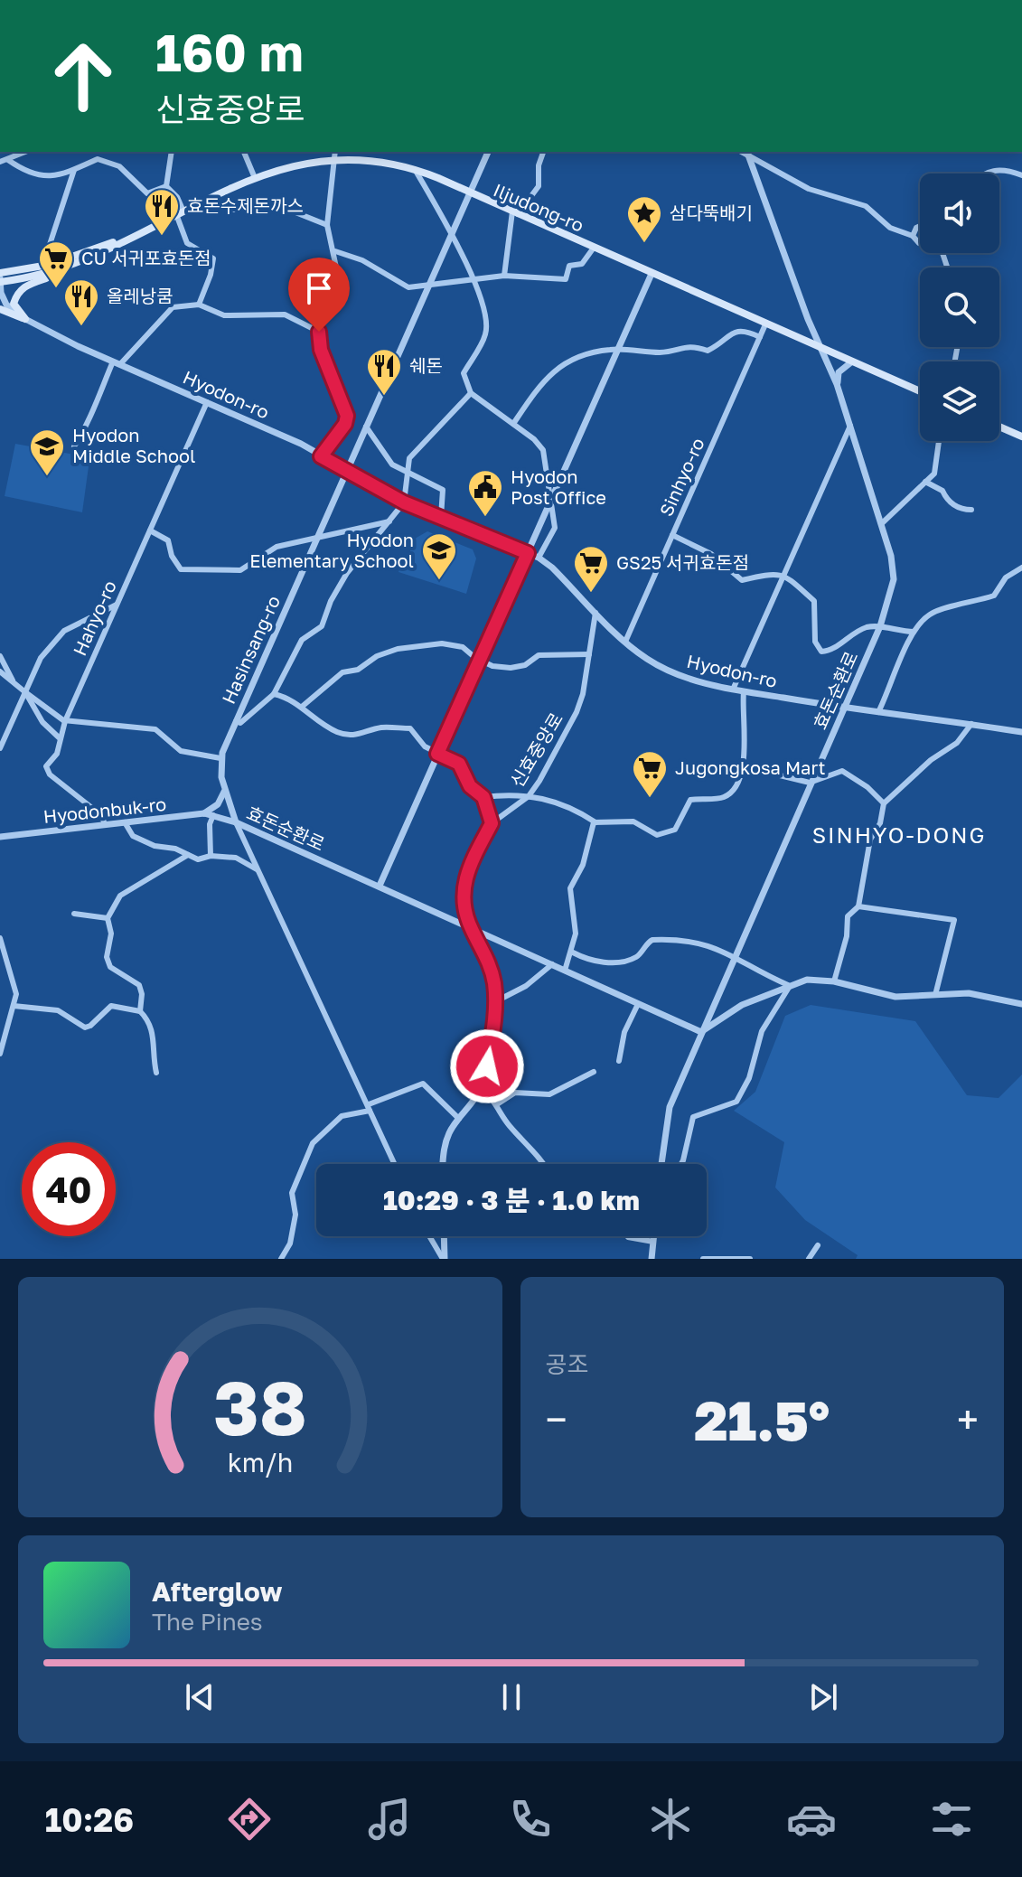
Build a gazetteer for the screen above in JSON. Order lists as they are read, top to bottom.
{
  "streets": {
    "main road": ["Iljudong-ro"],
    "street": [
      "Hyodon-ro",
      "Sinhyo-ro",
      "Hahyo-ro",
      "Hasinsang-ro",
      "효돈순환로",
      "신효중앙로",
      "Hyodonbuk-ro"
    ]
  },
  "crossings": [
    ["Iljudong-ro", "Hyodon-ro"],
    ["Iljudong-ro", "Sinhyo-ro"],
    ["Iljudong-ro", "Hasinsang-ro"],
    ["Iljudong-ro", "효돈순환로"],
    ["Hyodon-ro", "Sinhyo-ro"],
    ["Hyodon-ro", "Hahyo-ro"],
    ["Hyodon-ro", "Hasinsang-ro"],
    ["Hyodon-ro", "효돈순환로"],
    ["Hyodon-ro", "신효중앙로"],
    ["Hahyo-ro", "Hyodonbuk-ro"],
    ["Hasinsang-ro", "효돈순환로"],
    ["효돈순환로", "신효중앙로"],
    ["효돈순환로", "Hyodonbuk-ro"]
  ],
  "districts": ["SINHYO-DONG"],
  "places": {
    "restaurant": ["효돈수제돈까스", "올레낭쿰", "쉐돈"],
    "place": ["삼다뚝배기"],
    "supermarket": ["CU 서귀포효돈점", "GS25 서귀효돈점", "Jugongkosa Mart"],
    "school or university": ["Hyodon Middle School", "Hyodon Elementary School"],
    "public building": ["Hyodon Post Office"]
  },
  "page": {
    "turn": ["160 m", "신효중앙로"],
    "limit": "40",
    "trip": "10:29 · 3 분 · 1.0 km",
    "tile": "공조",
    "heat": ["−", "21.5°", "+"],
    "song": ["Afterglow", "The Pines"],
    "tabs": "10:26",
    "gauge": ["38", "km/h"]
  }
}
